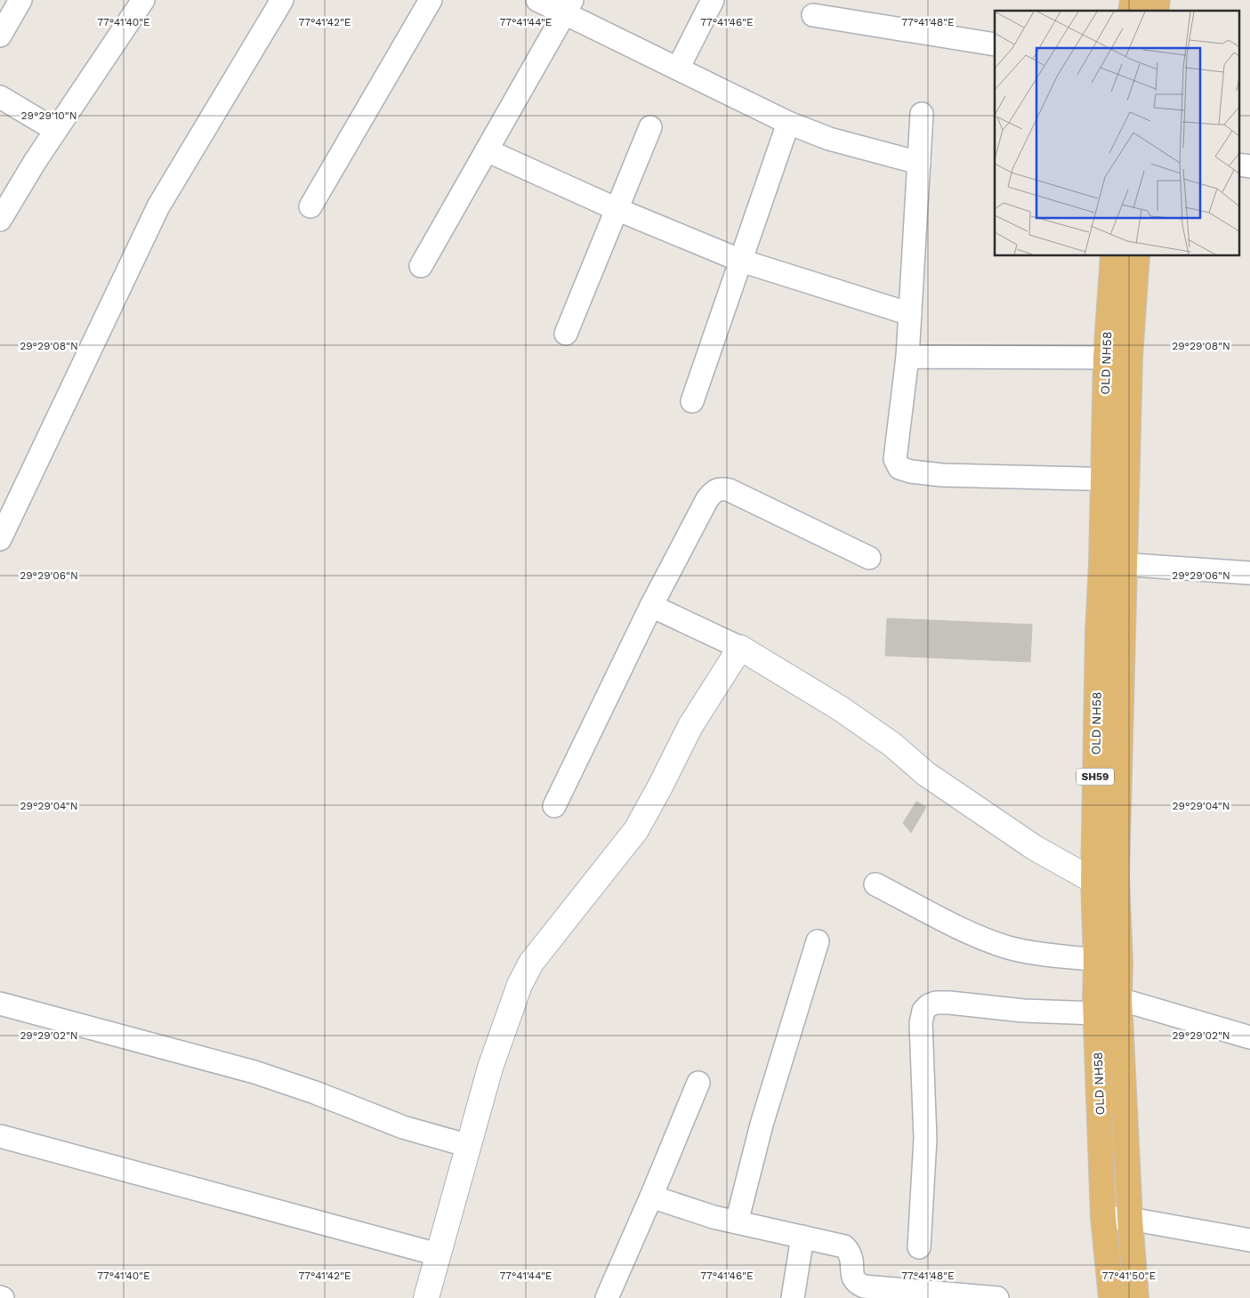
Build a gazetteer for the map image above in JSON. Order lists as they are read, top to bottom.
{
  "streets": {
    "main road": ["OLD NH58", "SH59"]
  },
  "coordinates": [
    "77°41'40\"E",
    "77°41'42\"E",
    "77°41'44\"E",
    "77°41'46\"E",
    "77°41'48\"E",
    "29°29'10\"N",
    "29°29'08\"N",
    "29°29'06\"N",
    "29°29'04\"N",
    "29°29'02\"N",
    "77°41'50\"E"
  ]
}
